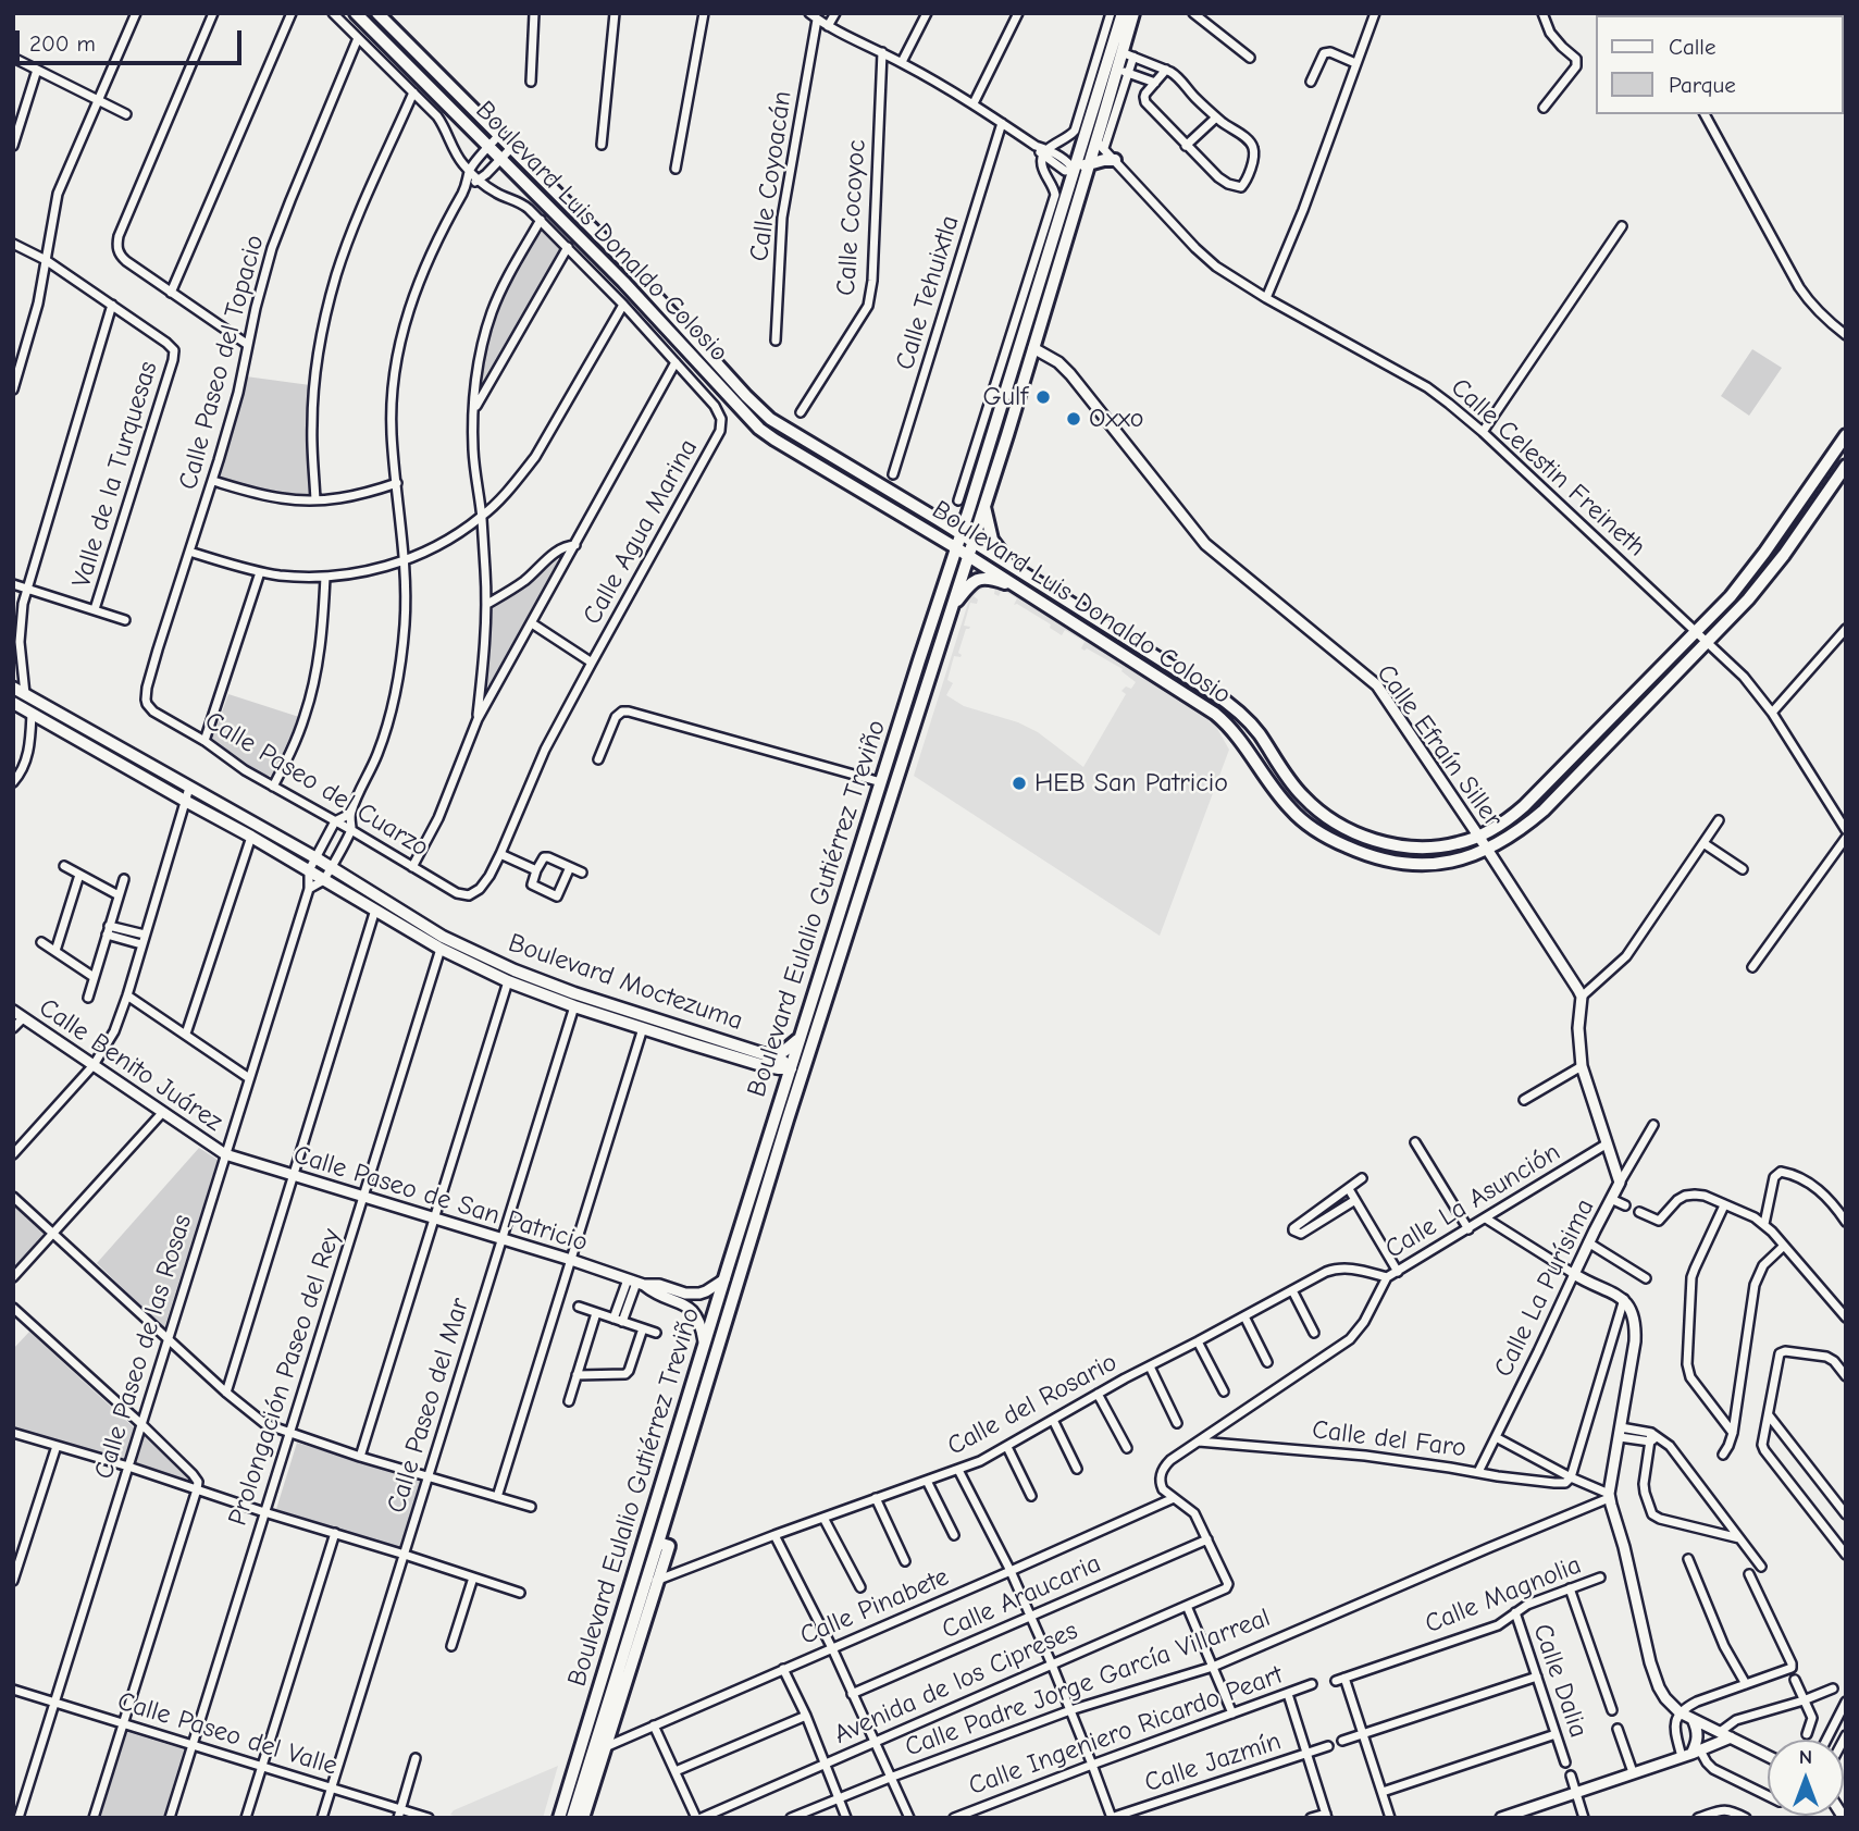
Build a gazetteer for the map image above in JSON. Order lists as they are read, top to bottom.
{
  "streets": {
    "main road": ["Boulevard Luis Donaldo Colosio", "Boulevard Eulalio Gutiérrez Treviño", "Boulevard Moctezuma"],
    "street": [
      "Calle Coyoacán",
      "Calle Cocoyoc",
      "Calle Tehuixtla",
      "Calle Paseo del Topacio",
      "Calle Celestin Freineth",
      "Valle de la Turquesas",
      "Calle Agua Marina",
      "Calle Efraín Siller",
      "Calle Paseo del Cuarzo",
      "Calle Benito Juárez",
      "Calle Paseo de San Patricio",
      "Calle La Asunción",
      "Calle La Purísima",
      "Calle Paseo de las Rosas",
      "Prolongación Paseo del Rey",
      "Calle del Rosario",
      "Calle Paseo del Mar",
      "Calle del Faro",
      "Calle Magnolia",
      "Calle Araucaria",
      "Calle Pinabete",
      "Calle Dalia",
      "Avenida de los Cipreses",
      "Calle Padre Jorge García Villarreal",
      "Calle Ingeniero Ricardo Peart",
      "Calle Paseo del Valle",
      "Calle Jazmín"
    ]
  },
  "crossings": [
    ["Boulevard Luis Donaldo Colosio", "Calle Celestin Freineth"],
    ["Boulevard Luis Donaldo Colosio", "Calle Efraín Siller"],
    ["Boulevard Luis Donaldo Colosio", "Boulevard Eulalio Gutiérrez Treviño"],
    ["Calle Paseo del Topacio", "Calle Paseo del Cuarzo"],
    ["Calle Celestin Freineth", "Boulevard Eulalio Gutiérrez Treviño"],
    ["Calle Agua Marina", "Calle Paseo del Cuarzo"],
    ["Calle Efraín Siller", "Boulevard Eulalio Gutiérrez Treviño"],
    ["Calle Paseo del Cuarzo", "Calle Paseo de las Rosas"],
    ["Boulevard Eulalio Gutiérrez Treviño", "Boulevard Moctezuma"],
    ["Boulevard Eulalio Gutiérrez Treviño", "Calle Paseo de San Patricio"],
    ["Boulevard Eulalio Gutiérrez Treviño", "Calle del Rosario"],
    ["Boulevard Eulalio Gutiérrez Treviño", "Calle Pinabete"],
    ["Boulevard Moctezuma", "Calle Paseo de las Rosas"],
    ["Boulevard Moctezuma", "Prolongación Paseo del Rey"],
    ["Boulevard Moctezuma", "Calle Paseo del Mar"],
    ["Calle Benito Juárez", "Calle Paseo de San Patricio"],
    ["Calle Benito Juárez", "Calle Paseo de las Rosas"],
    ["Calle Paseo de San Patricio", "Calle Paseo de las Rosas"],
    ["Calle Paseo de San Patricio", "Prolongación Paseo del Rey"],
    ["Calle Paseo de San Patricio", "Calle Paseo del Mar"],
    ["Calle La Asunción", "Calle del Rosario"],
    ["Calle La Asunción", "Calle del Faro"],
    ["Calle La Asunción", "Calle Pinabete"],
    ["Calle La Purísima", "Calle del Faro"],
    ["Calle Paseo de las Rosas", "Calle Paseo del Valle"],
    ["Prolongación Paseo del Rey", "Calle Paseo del Valle"],
    ["Calle Paseo del Mar", "Calle Paseo del Valle"],
    ["Calle Magnolia", "Calle Dalia"],
    ["Calle Araucaria", "Avenida de los Cipreses"]
  ],
  "places": ["Gulf", "Oxxo", "HEB San Patricio"],
  "legend": ["Calle", "Parque"],
  "scale_bar": "200 m",
  "north": "top"
}
